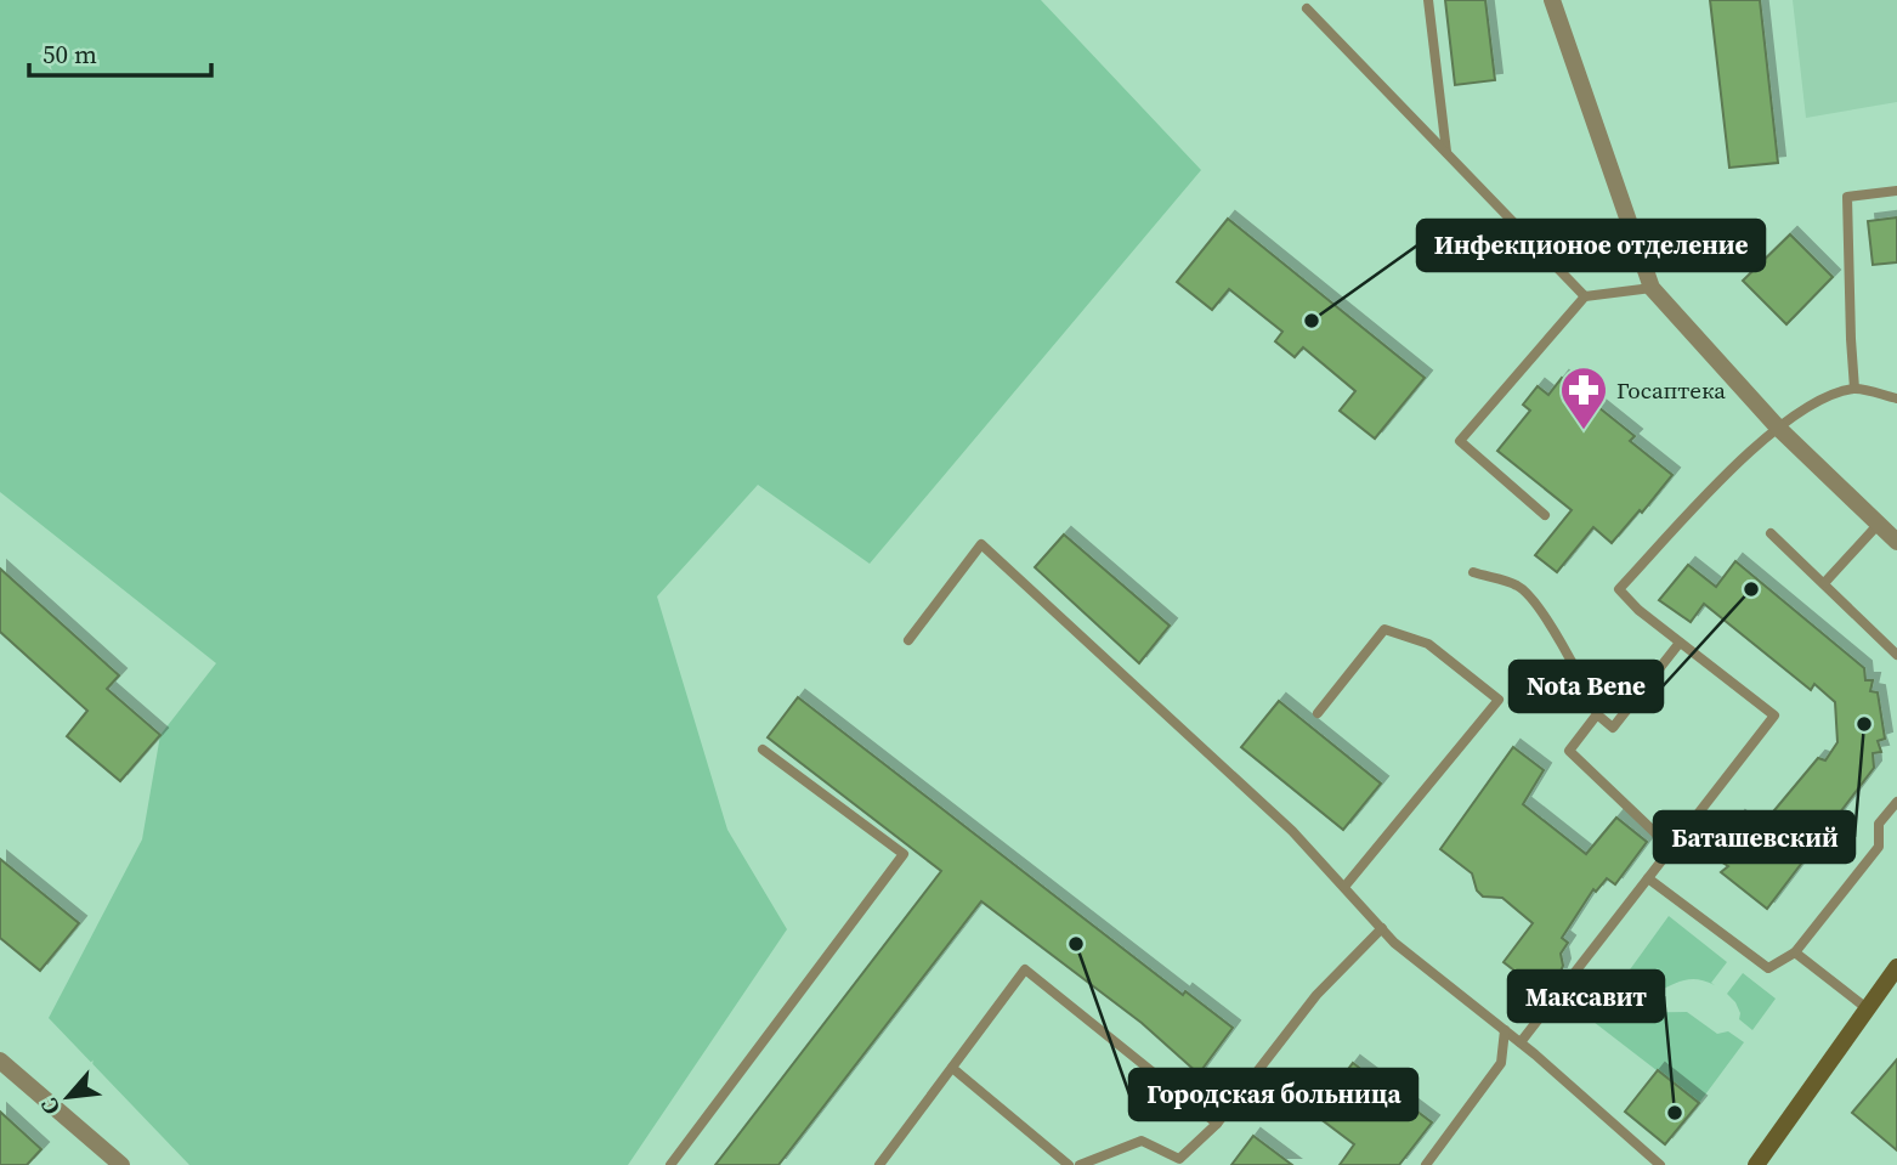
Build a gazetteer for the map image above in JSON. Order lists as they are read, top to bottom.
{
  "places": {
    "other": [
      "Инфекционое отделение",
      "Nota Bene",
      "Баташевский",
      "Городская больница",
      "Максавит"
    ],
    "pharmacy": ["Госаптека"]
  },
  "scale_bar": "50 m",
  "north": "bottom left"
}
